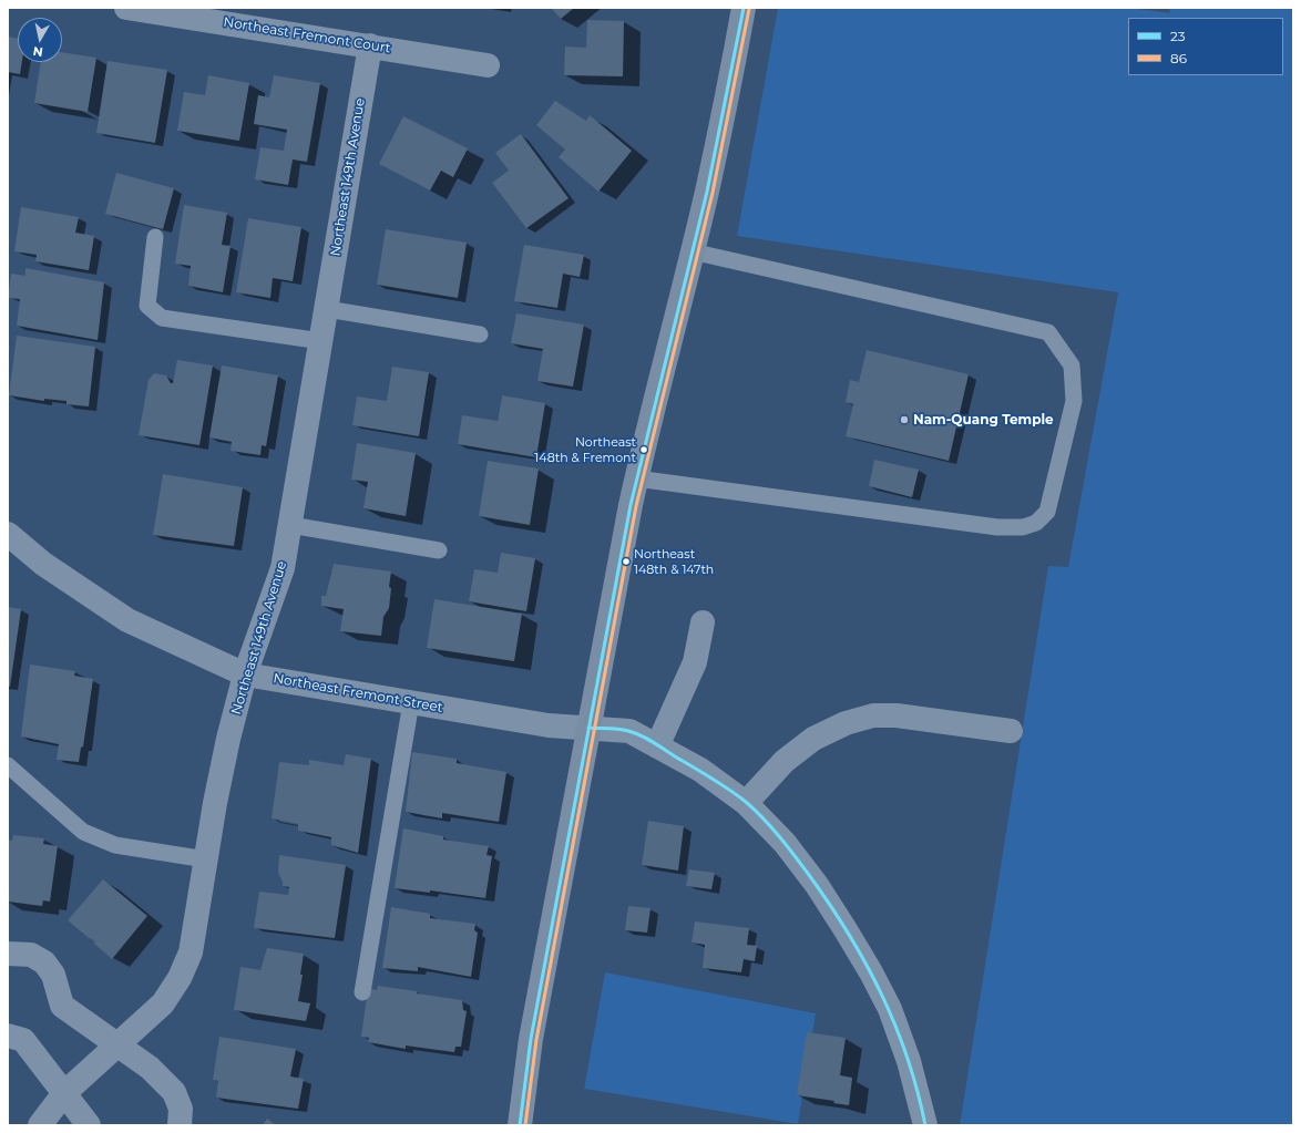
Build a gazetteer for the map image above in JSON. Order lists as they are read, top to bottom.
{
  "streets": {
    "street": ["Northeast Fremont Court", "Northeast 149th Avenue", "Northeast Fremont Street"]
  },
  "crossings": [
    ["Northeast Fremont Court", "Northeast 149th Avenue"],
    ["Northeast 149th Avenue", "Northeast Fremont Street"]
  ],
  "places": ["Nam-Quang Temple", "Northeast 148th & Fremont", "Northeast 148th & 147th"],
  "lines": ["transit line 23", "transit line 86"],
  "legend": ["23", "86"],
  "north": "bottom"
}
